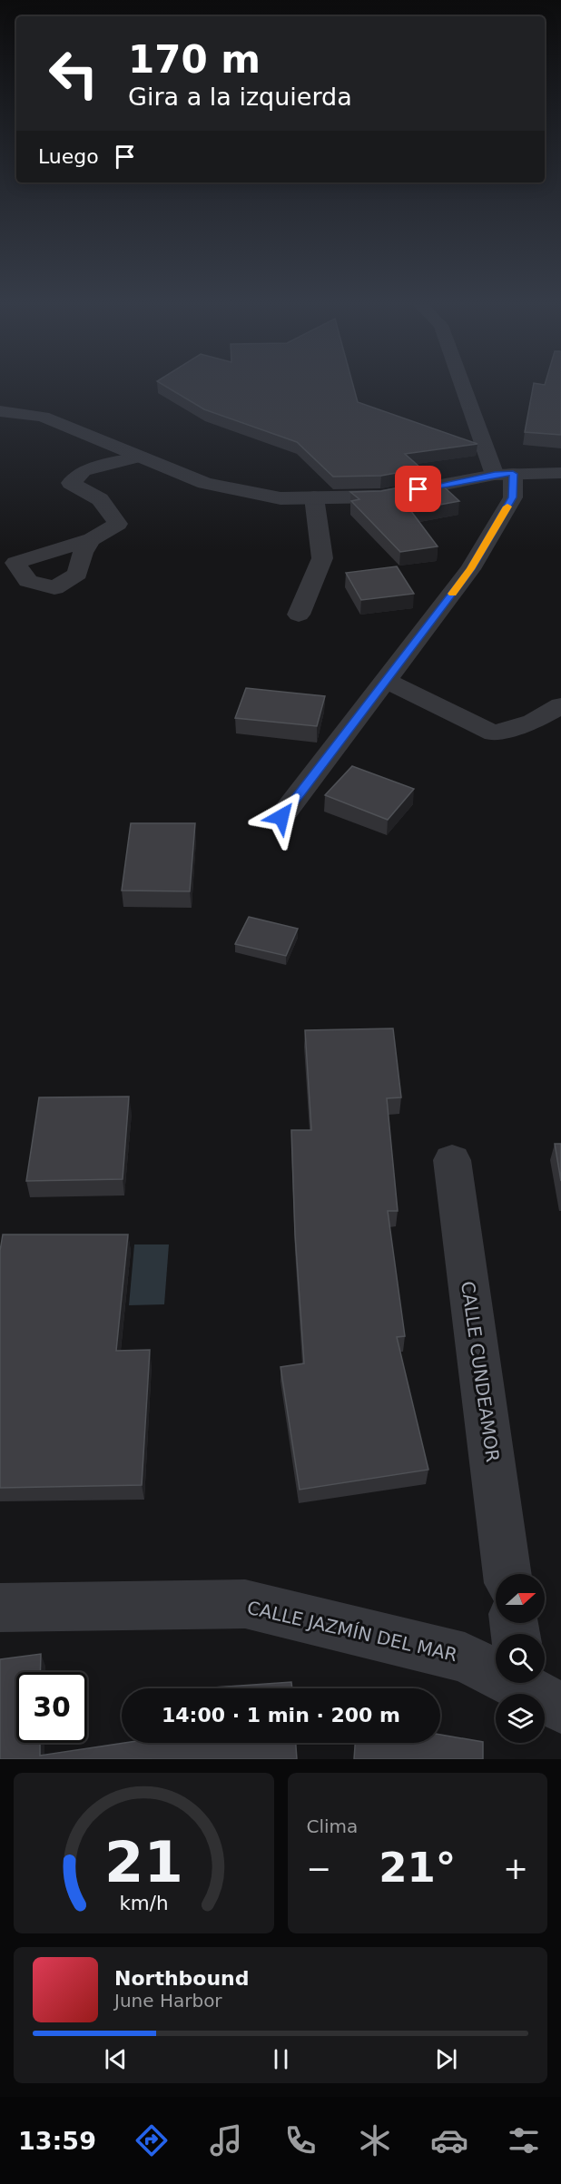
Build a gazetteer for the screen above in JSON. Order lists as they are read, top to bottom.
{
  "streets": {
    "street": ["CALLE CUNDEAMOR", "CALLE JAZMÍN DEL MAR"]
  },
  "north": "right",
  "page": {
    "turn": ["170 m", "Gira a la izquierda"],
    "then": "Luego",
    "limit": "30",
    "trip": "14:00 · 1 min · 200 m",
    "tile": "Clima",
    "heat": ["−", "21°", "+"],
    "song": ["Northbound", "June Harbor"],
    "tabs": "13:59",
    "gauge": ["21", "km/h"]
  }
}
